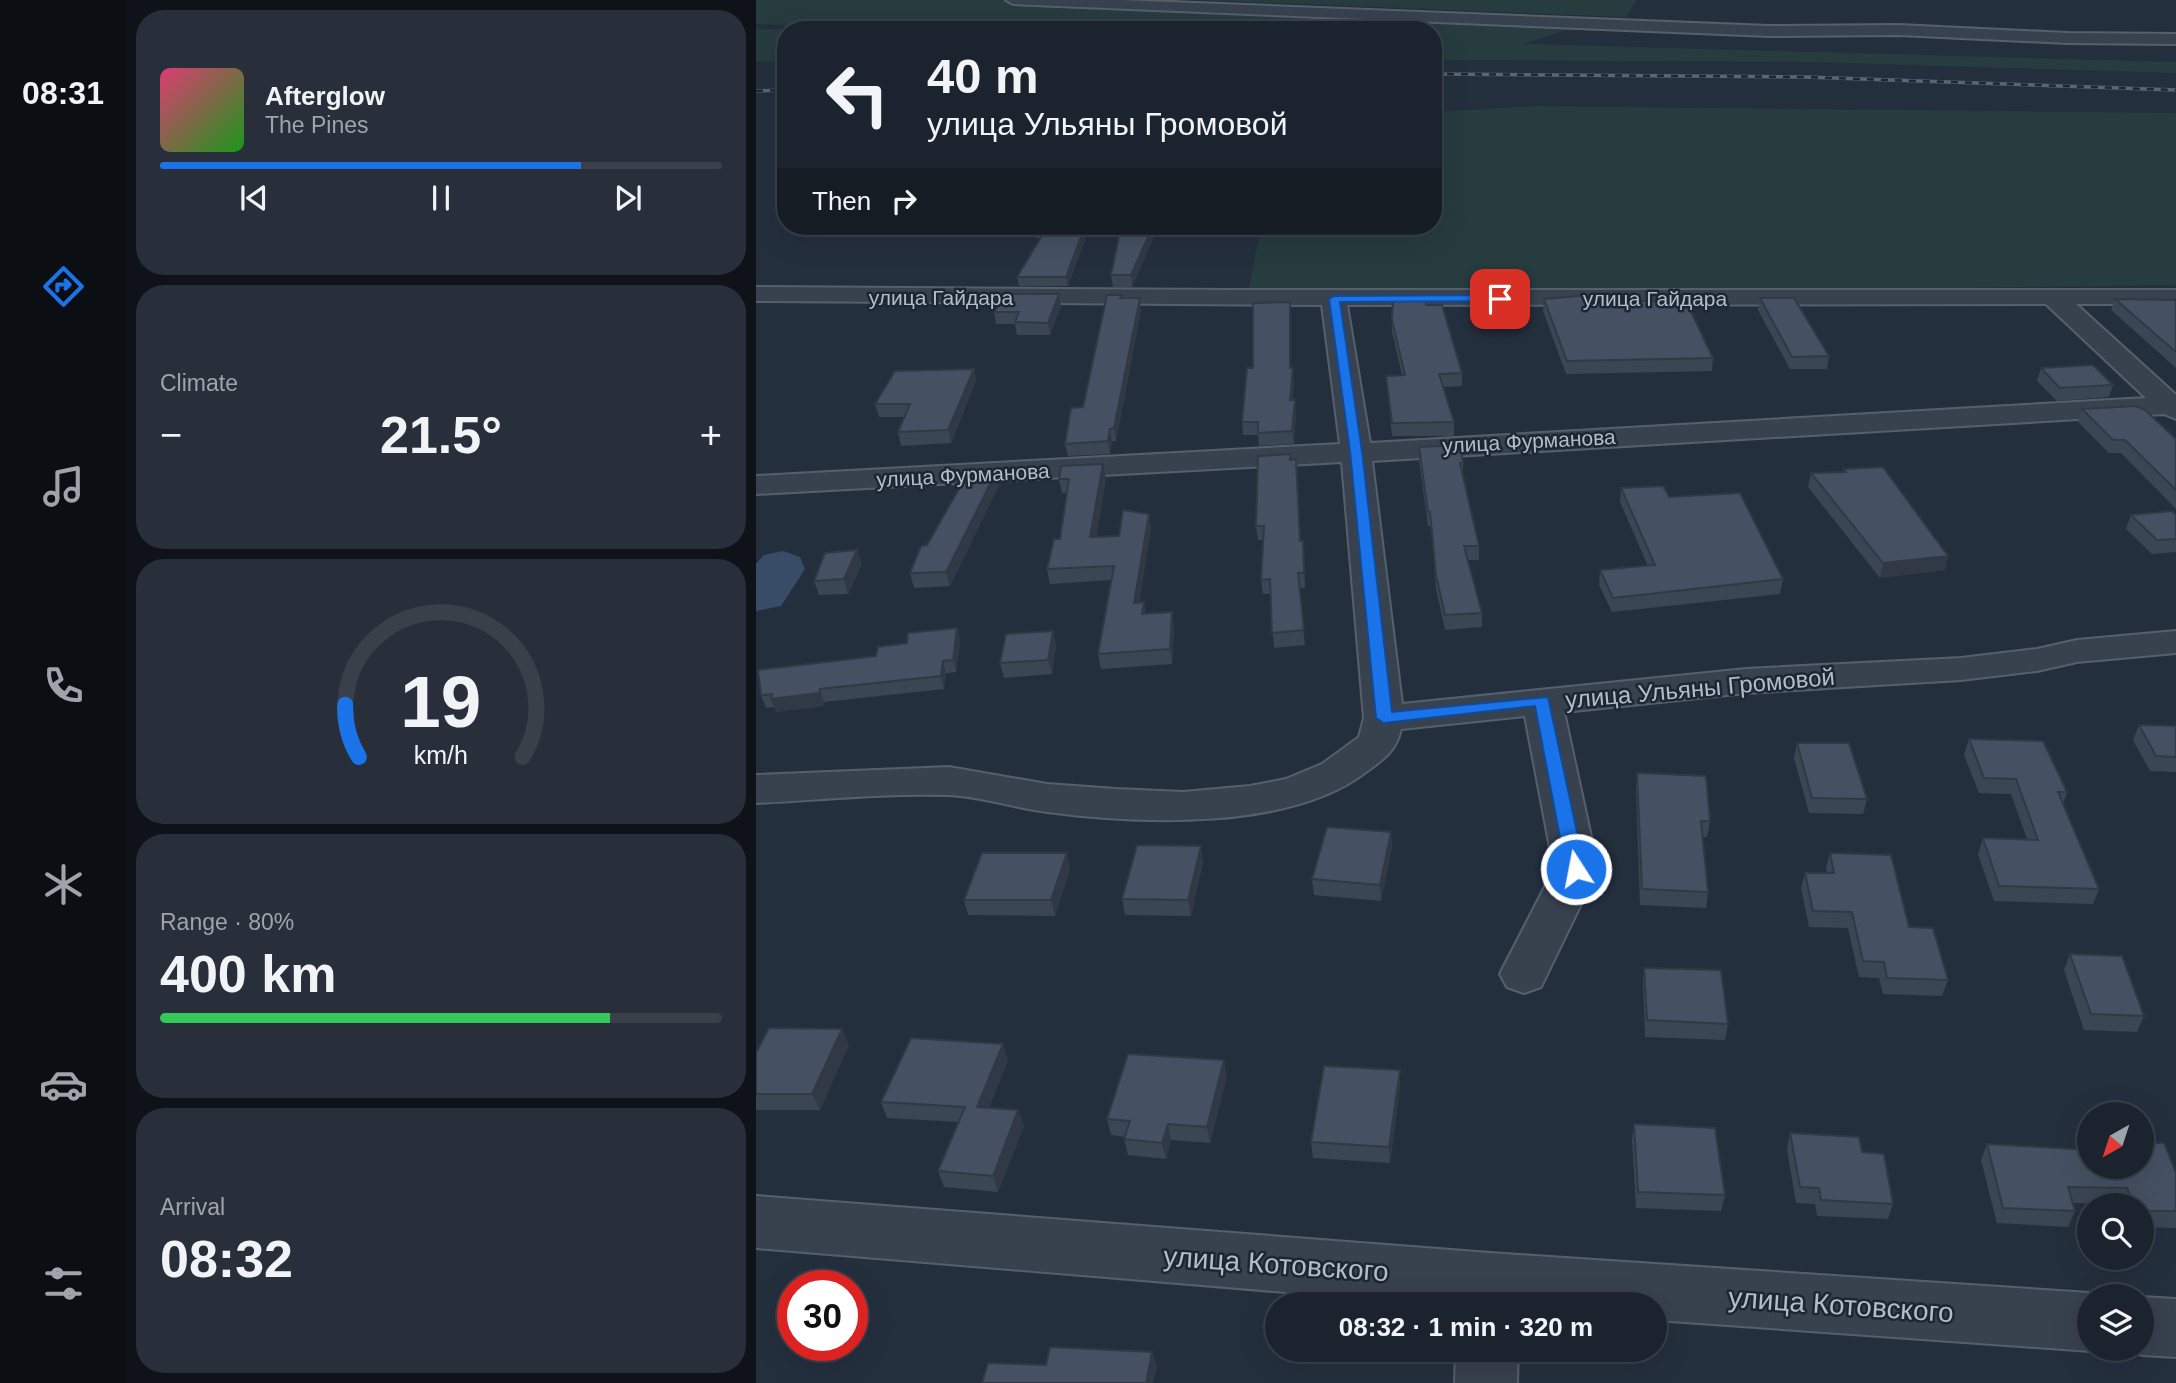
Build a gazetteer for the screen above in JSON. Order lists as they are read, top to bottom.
{
  "streets": {
    "street": [
      "улица Гайдара",
      "улица Фурманова",
      "улица Ульяны Громовой",
      "улица Котовского"
    ]
  },
  "north": "bottom left",
  "page": {
    "tabs": "08:31",
    "turn": ["40 m", "улица Ульяны Громовой"],
    "song": ["Afterglow", "The Pines"],
    "then": "Then",
    "tile": [
      "Climate",
      ["Range · 80%", "400 km"],
      ["Arrival", "08:32"]
    ],
    "heat": ["−", "21.5°", "+"],
    "limit": "30",
    "trip": "08:32 · 1 min · 320 m",
    "gauge": ["19", "km/h"]
  }
}
